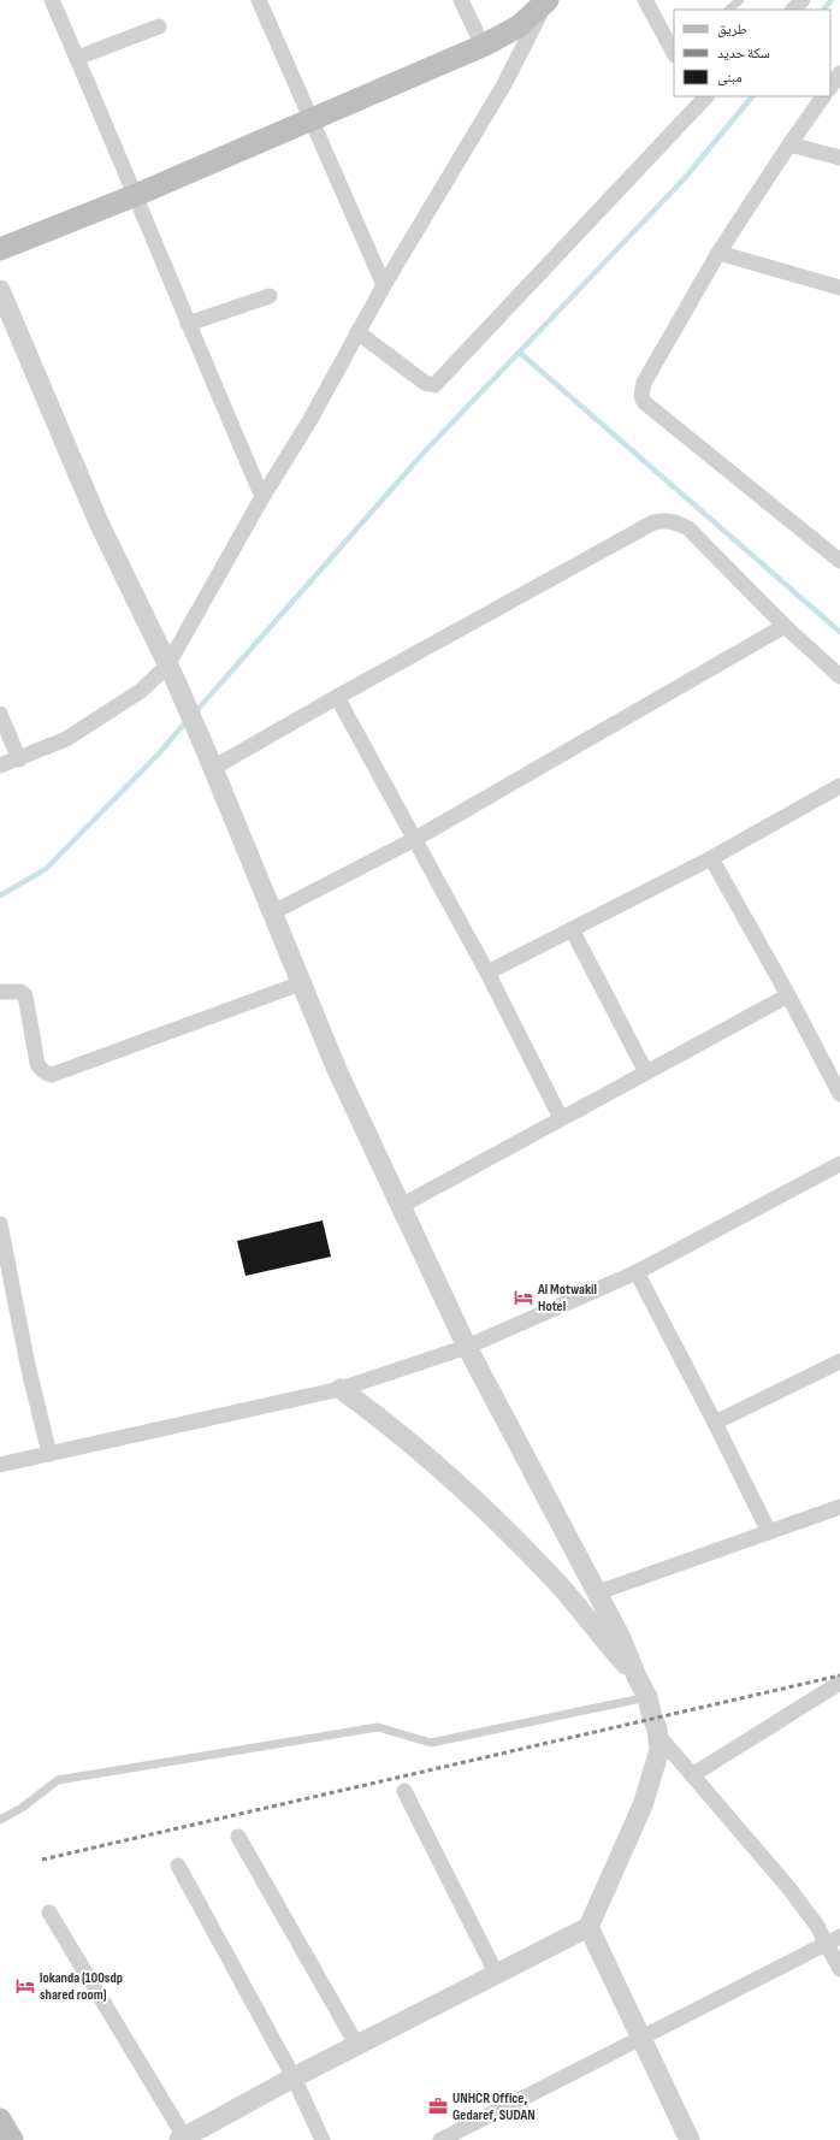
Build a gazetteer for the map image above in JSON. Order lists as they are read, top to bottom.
{
  "places": {
    "hotel": ["Al Motwakil Hotel", "lokanda (100sdp shared room)"],
    "office": ["UNHCR Office, Gedaref, SUDAN"]
  },
  "legend": ["طريق", "سكة حديد", "مبنى"]
}
